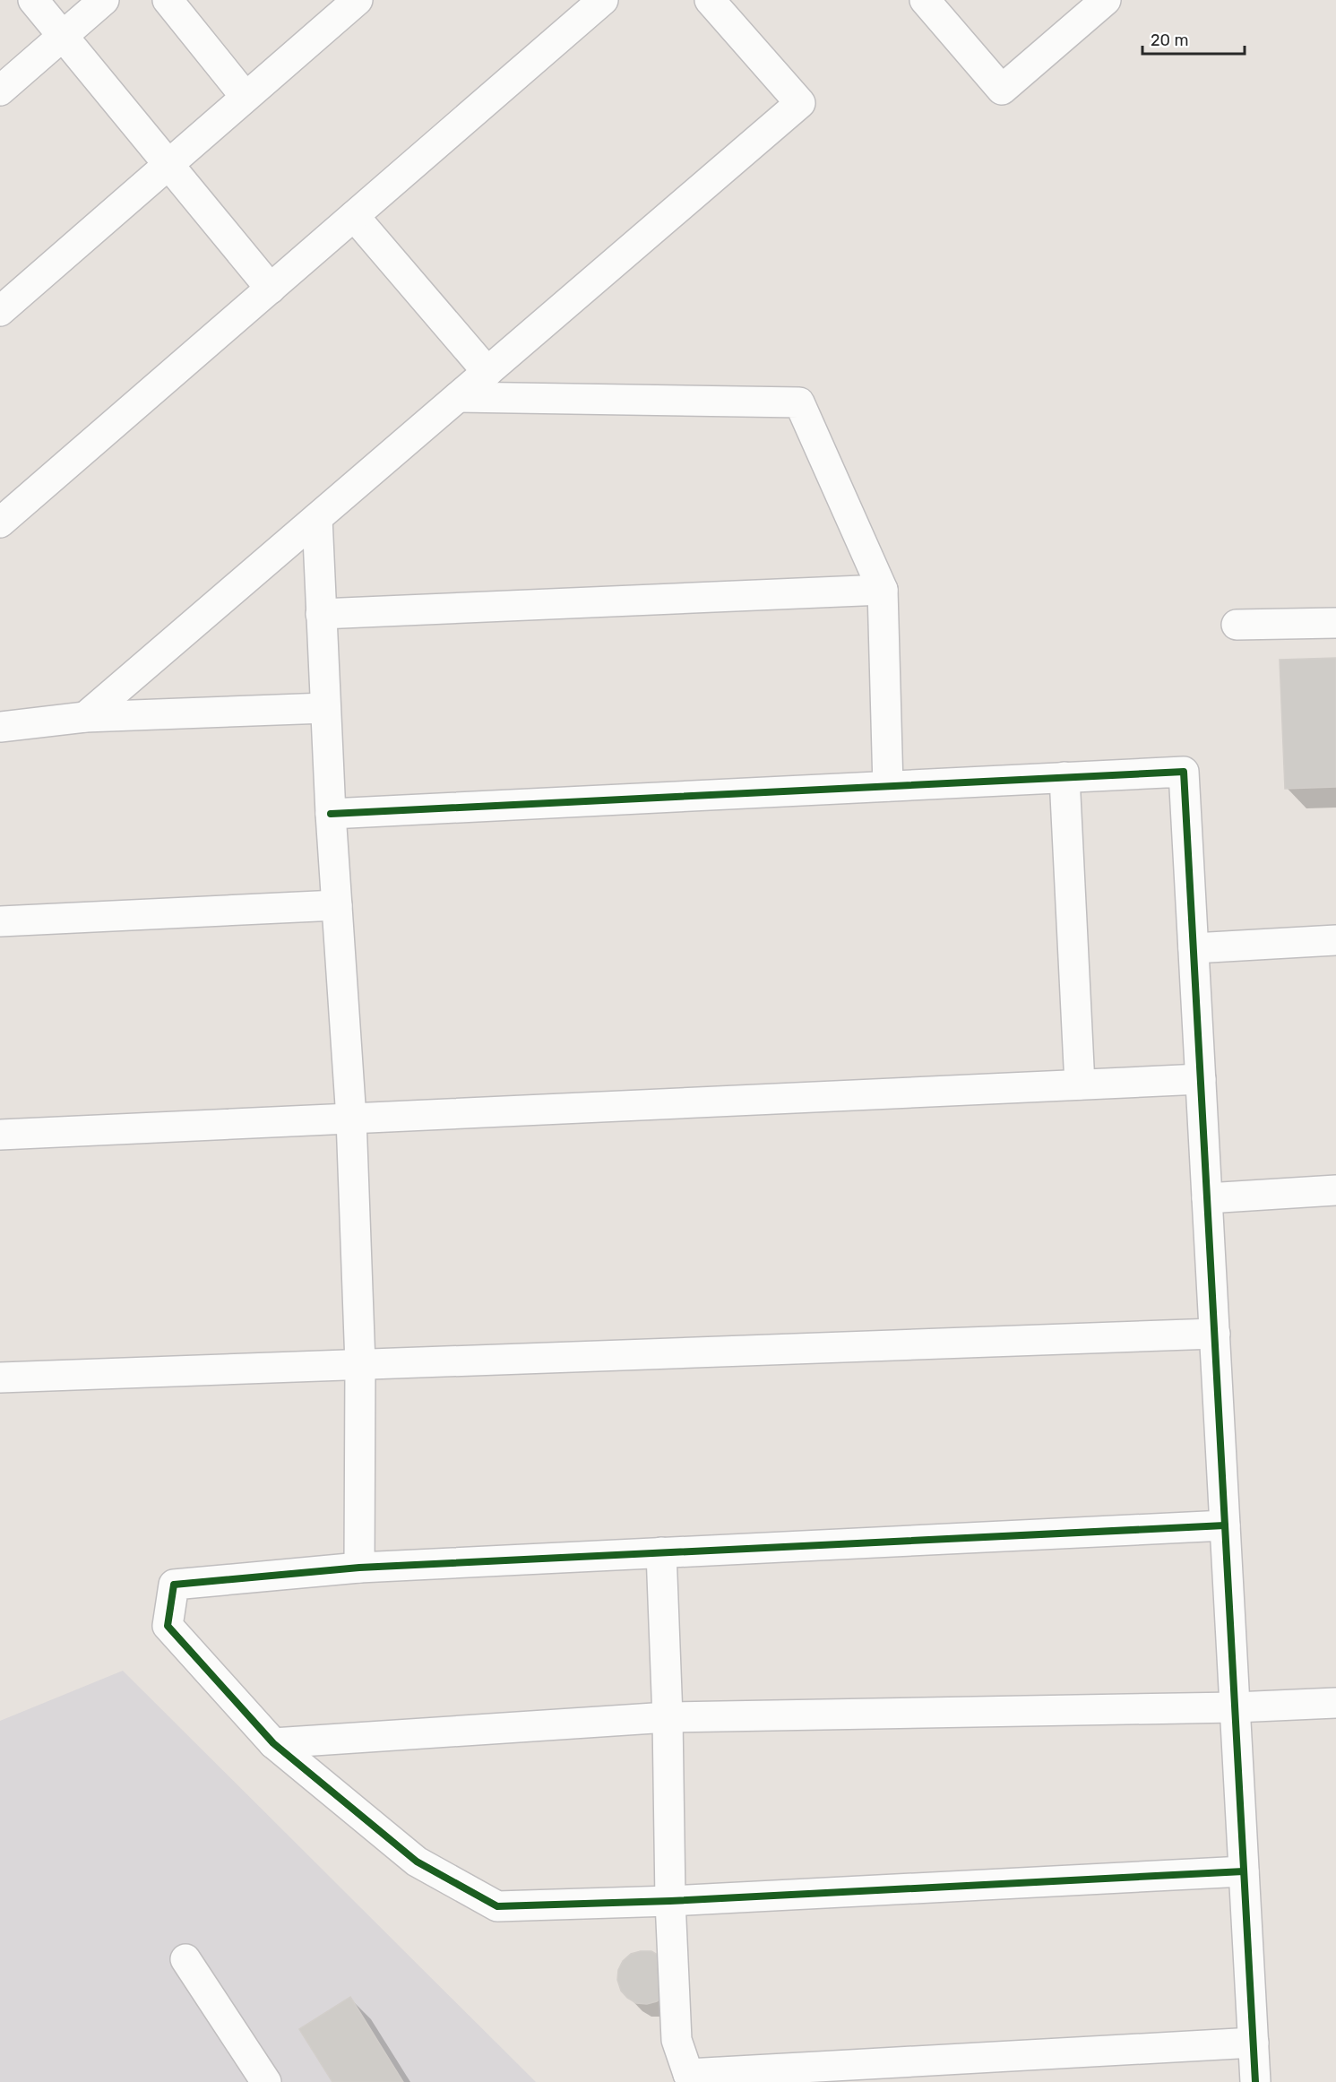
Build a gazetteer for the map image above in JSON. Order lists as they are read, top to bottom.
{
  "scale_bar": "20 m"
}
